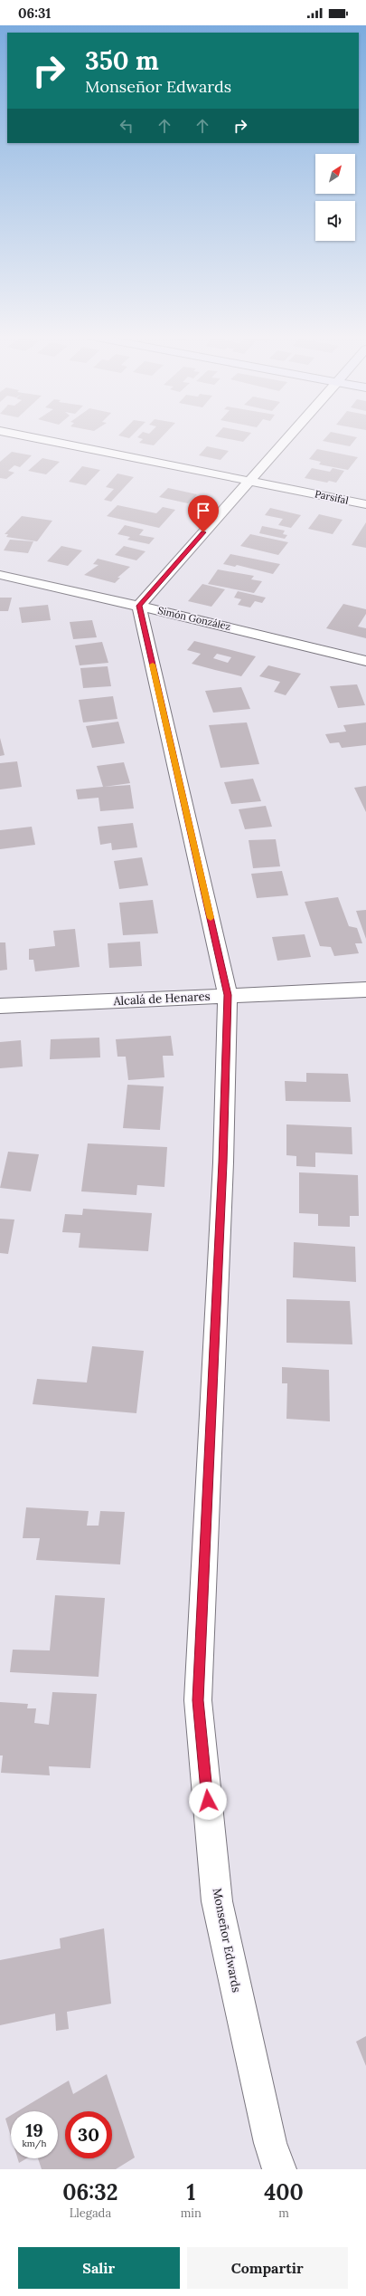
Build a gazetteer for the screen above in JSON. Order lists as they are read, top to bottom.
{
  "streets": {
    "street": [
      "Parsifal",
      "Simón González",
      "Alcalá de Henares",
      "Monseñor Edwards"
    ]
  },
  "crossings": [
    ["Simón González", "Monseñor Edwards"],
    ["Alcalá de Henares", "Monseñor Edwards"]
  ],
  "north": "top right",
  "page": {
    "status": "06:31",
    "turn": ["350 m", "Monseñor Edwards"],
    "speed": "19 km/h",
    "limit": "30",
    "eta": [
      "06:32",
      "Llegada",
      "1",
      "min",
      "400",
      "m"
    ],
    "buttons": ["Salir", "Compartir"]
  }
}
